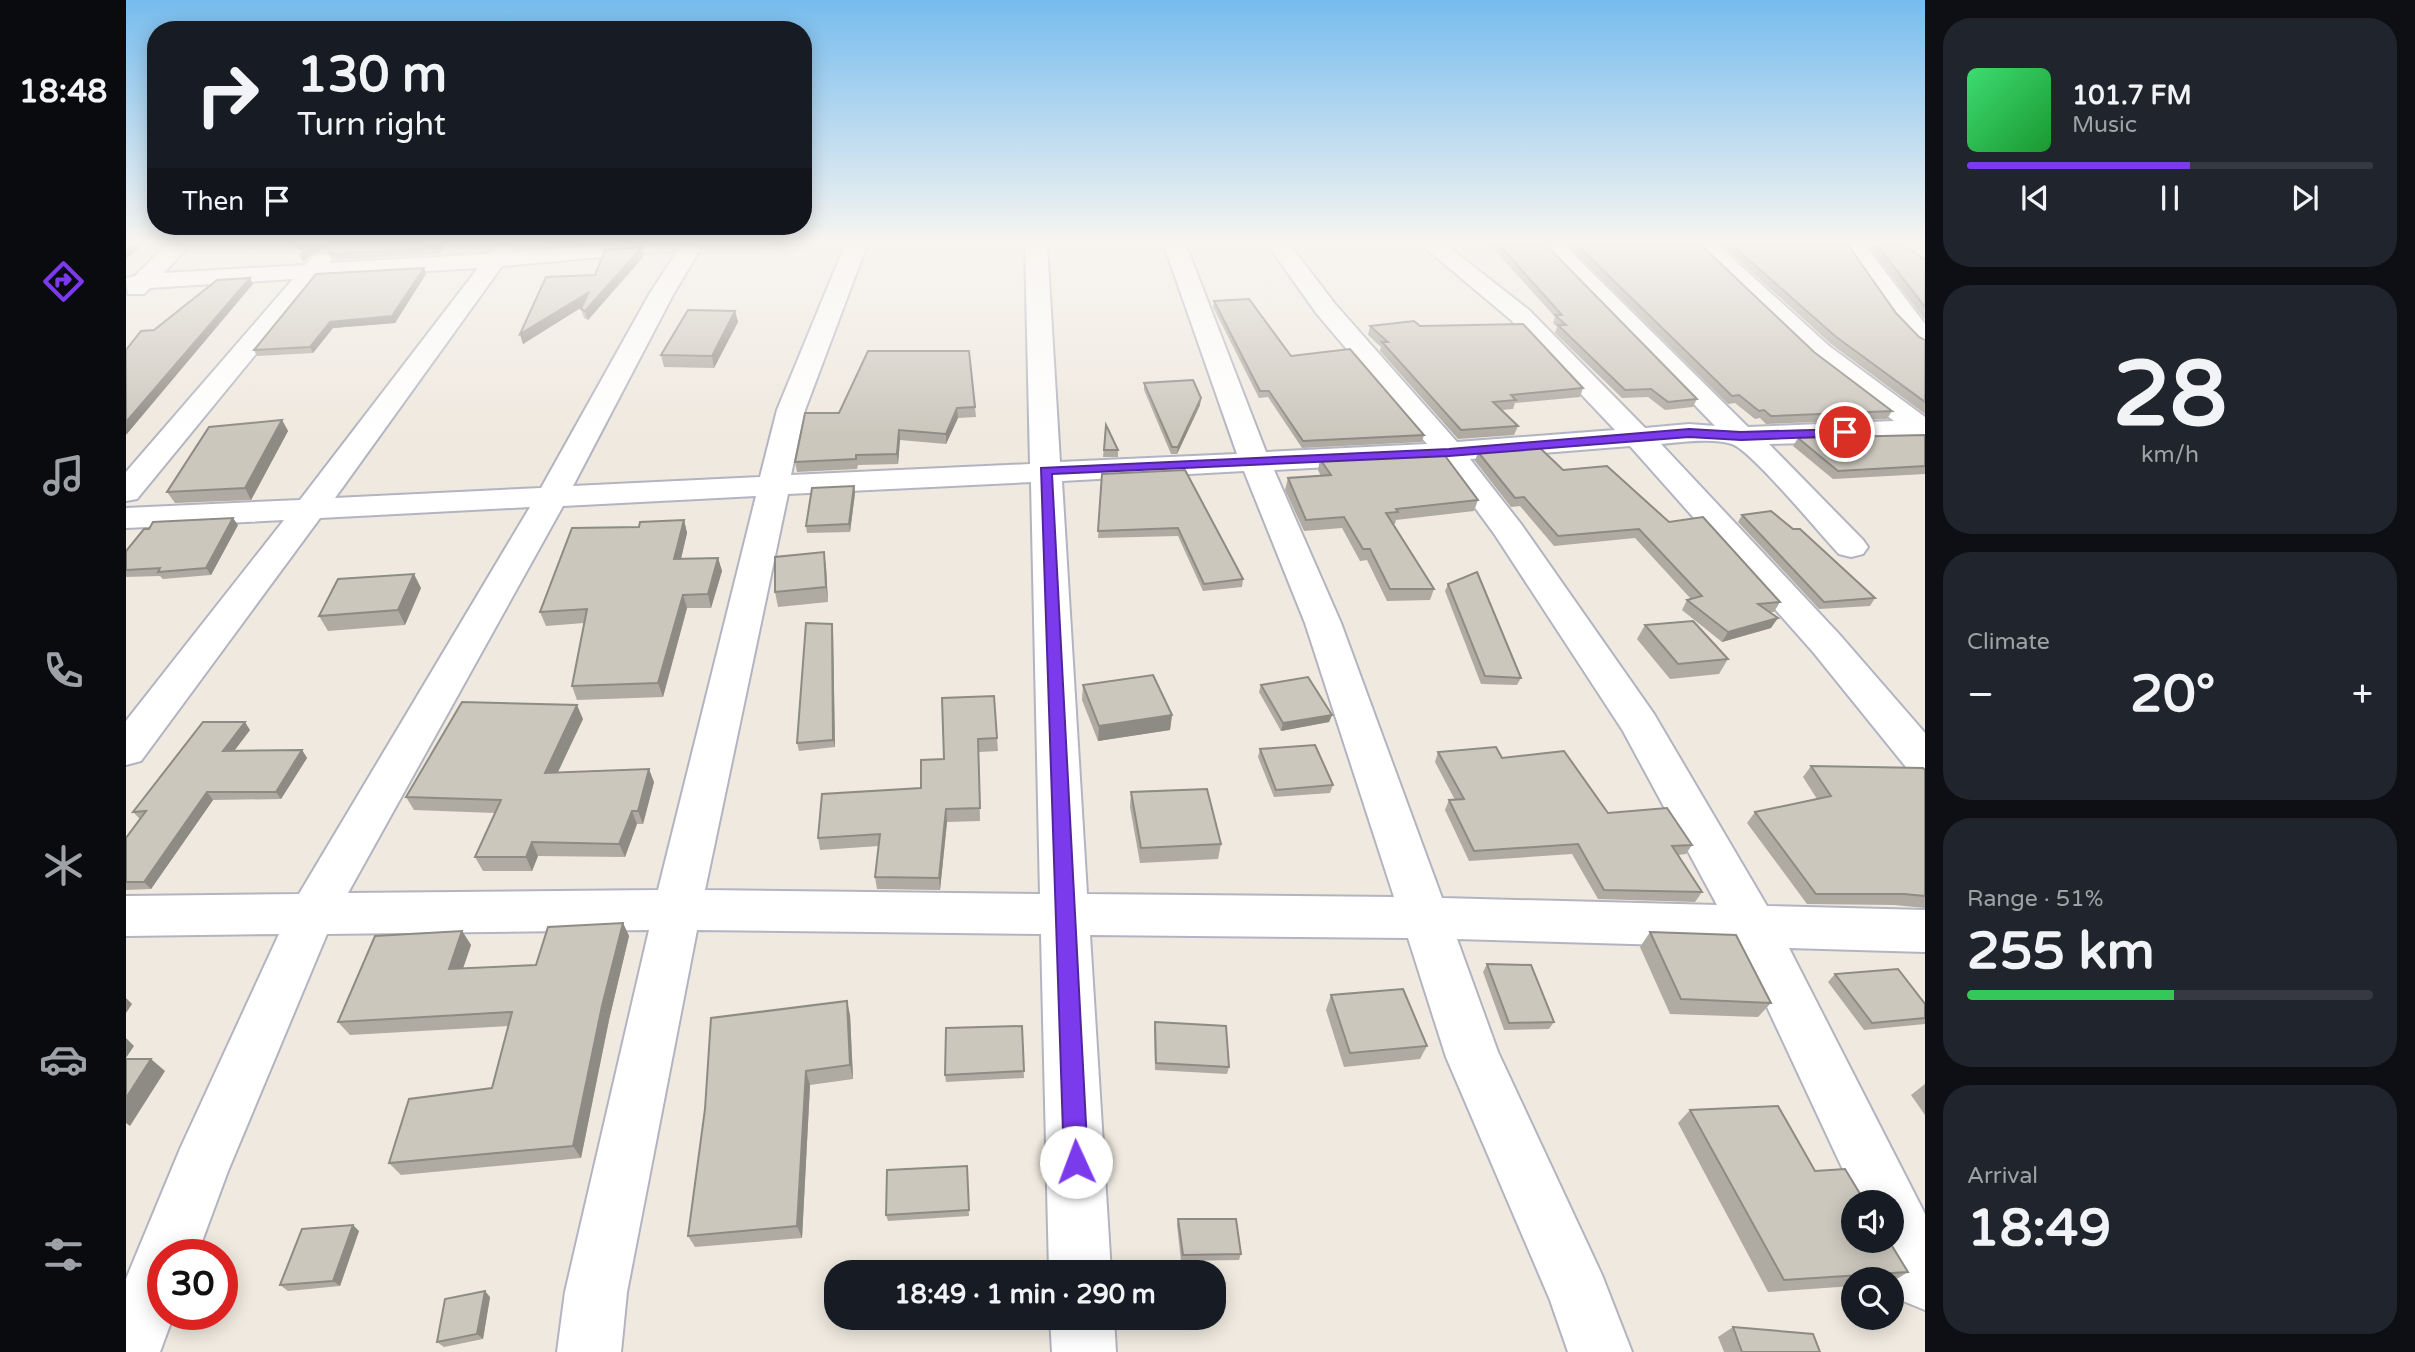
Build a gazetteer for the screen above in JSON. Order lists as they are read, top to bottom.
{
  "page": {
    "tabs": "18:48",
    "turn": ["130 m", "Turn right"],
    "song": ["101.7 FM", "Music"],
    "then": "Then",
    "tile": [
      ["28", "km/h"],
      "Climate",
      ["Range · 51%", "255 km"],
      ["Arrival", "18:49"]
    ],
    "heat": ["−", "20°", "+"],
    "limit": "30",
    "trip": "18:49 · 1 min · 290 m"
  }
}
